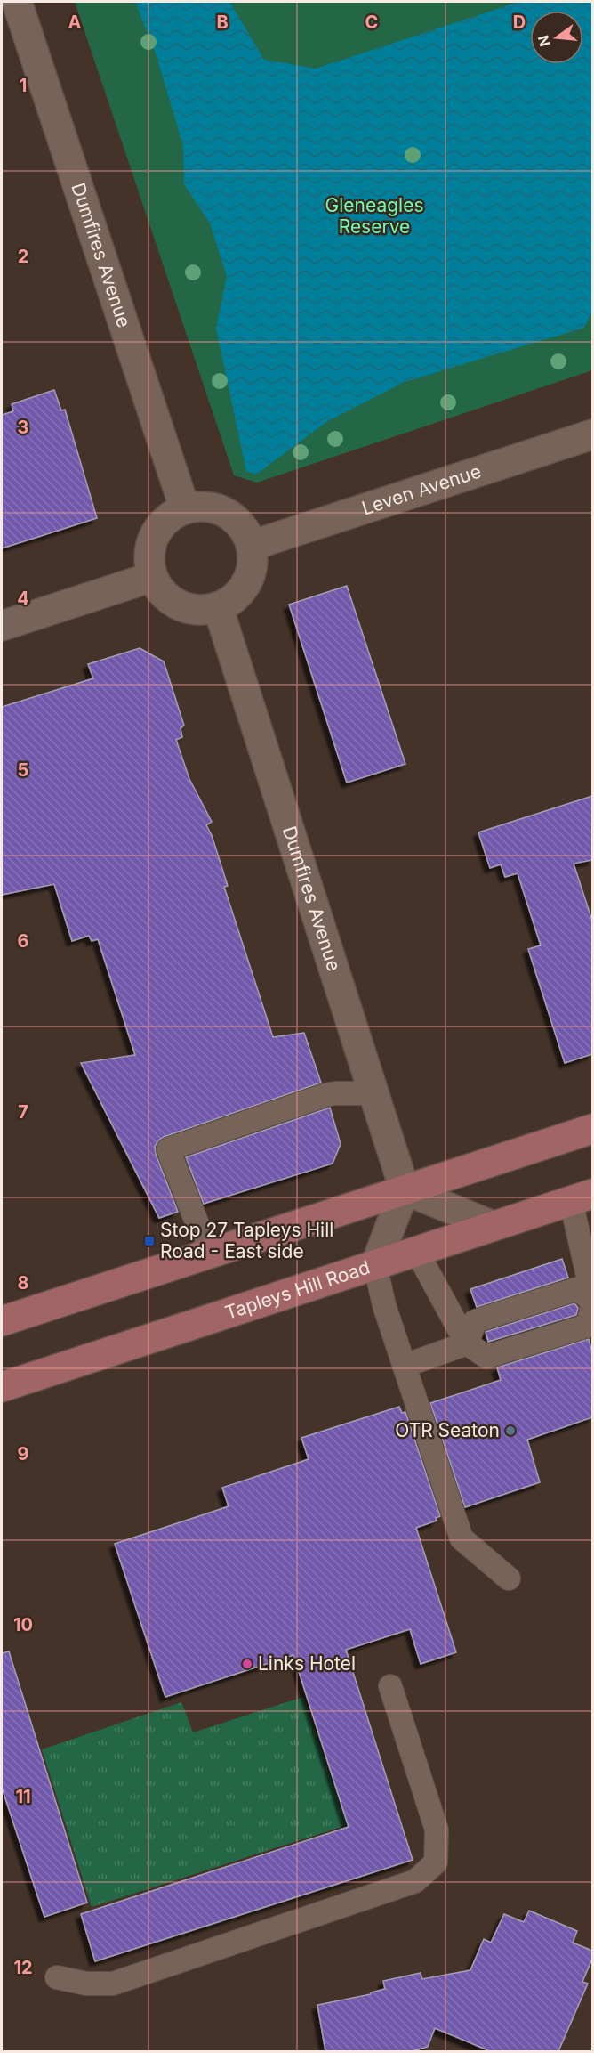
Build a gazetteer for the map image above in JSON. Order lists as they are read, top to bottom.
{
  "streets": {
    "main road": ["Tapleys Hill Road"],
    "street": ["Dumfires Avenue", "Leven Avenue"]
  },
  "crossings": [
    ["Dumfires Avenue", "Leven Avenue"]
  ],
  "parks": ["Gleneagles Reserve"],
  "places": {
    "transit": ["Stop 27 Tapleys Hill Road - East side"],
    "other": ["OTR Seaton", "Links Hotel"]
  },
  "north": "left",
  "grid": {
    "columns": [
      "A",
      "B",
      "C",
      "D"
    ],
    "rows": [
      "1",
      "2",
      "3",
      "4",
      "5",
      "6",
      "7",
      "8",
      "9",
      "10",
      "11",
      "12"
    ]
  }
}
